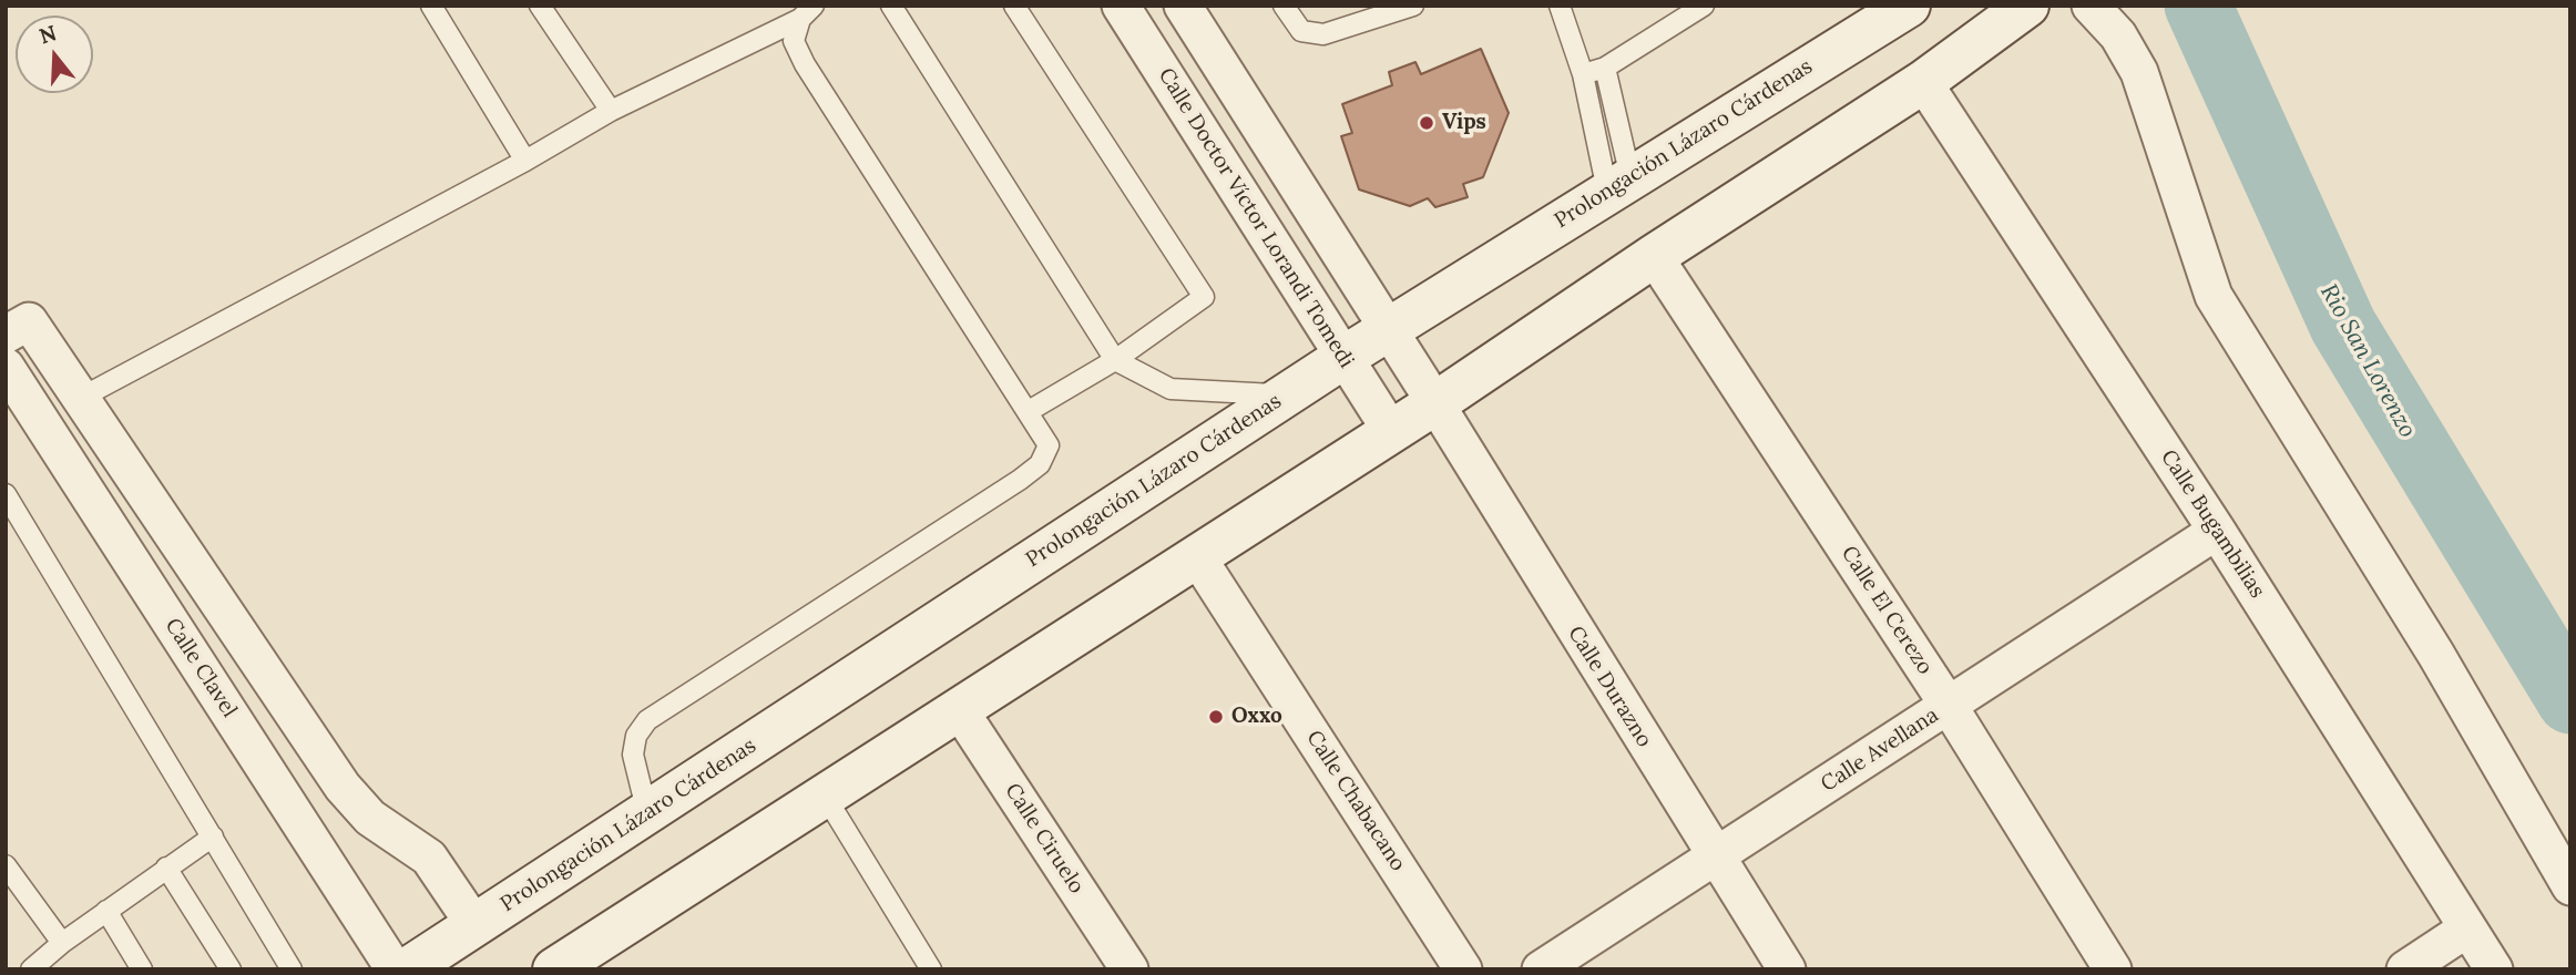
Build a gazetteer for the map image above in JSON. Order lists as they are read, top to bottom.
{
  "streets": {
    "main road": ["Prolongación Lázaro Cárdenas"],
    "street": [
      "Calle Doctor Víctor Lorandi Tomedi",
      "Calle Bugambilias",
      "Calle El Cerezo",
      "Calle Clavel",
      "Calle Durazno",
      "Calle Avellana",
      "Calle Chabacano",
      "Calle Ciruelo"
    ]
  },
  "crossings": [
    ["Prolongación Lázaro Cárdenas", "Calle Doctor Víctor Lorandi Tomedi"],
    ["Calle Bugambilias", "Calle Avellana"],
    ["Calle El Cerezo", "Calle Avellana"],
    ["Calle Durazno", "Calle Avellana"]
  ],
  "water": ["Rio San Lorenzo"],
  "places": ["Vips", "Oxxo"],
  "north": "top"
}
